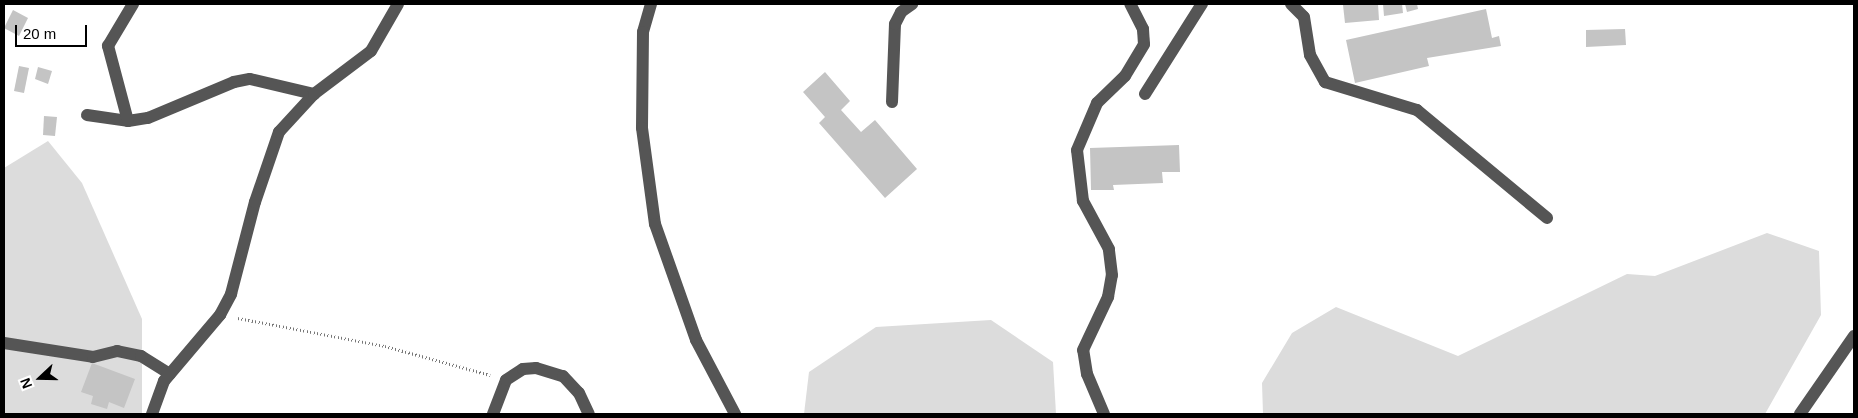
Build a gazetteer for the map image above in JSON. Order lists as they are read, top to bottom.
{
  "scale_bar": "20 m",
  "north": "left"
}
